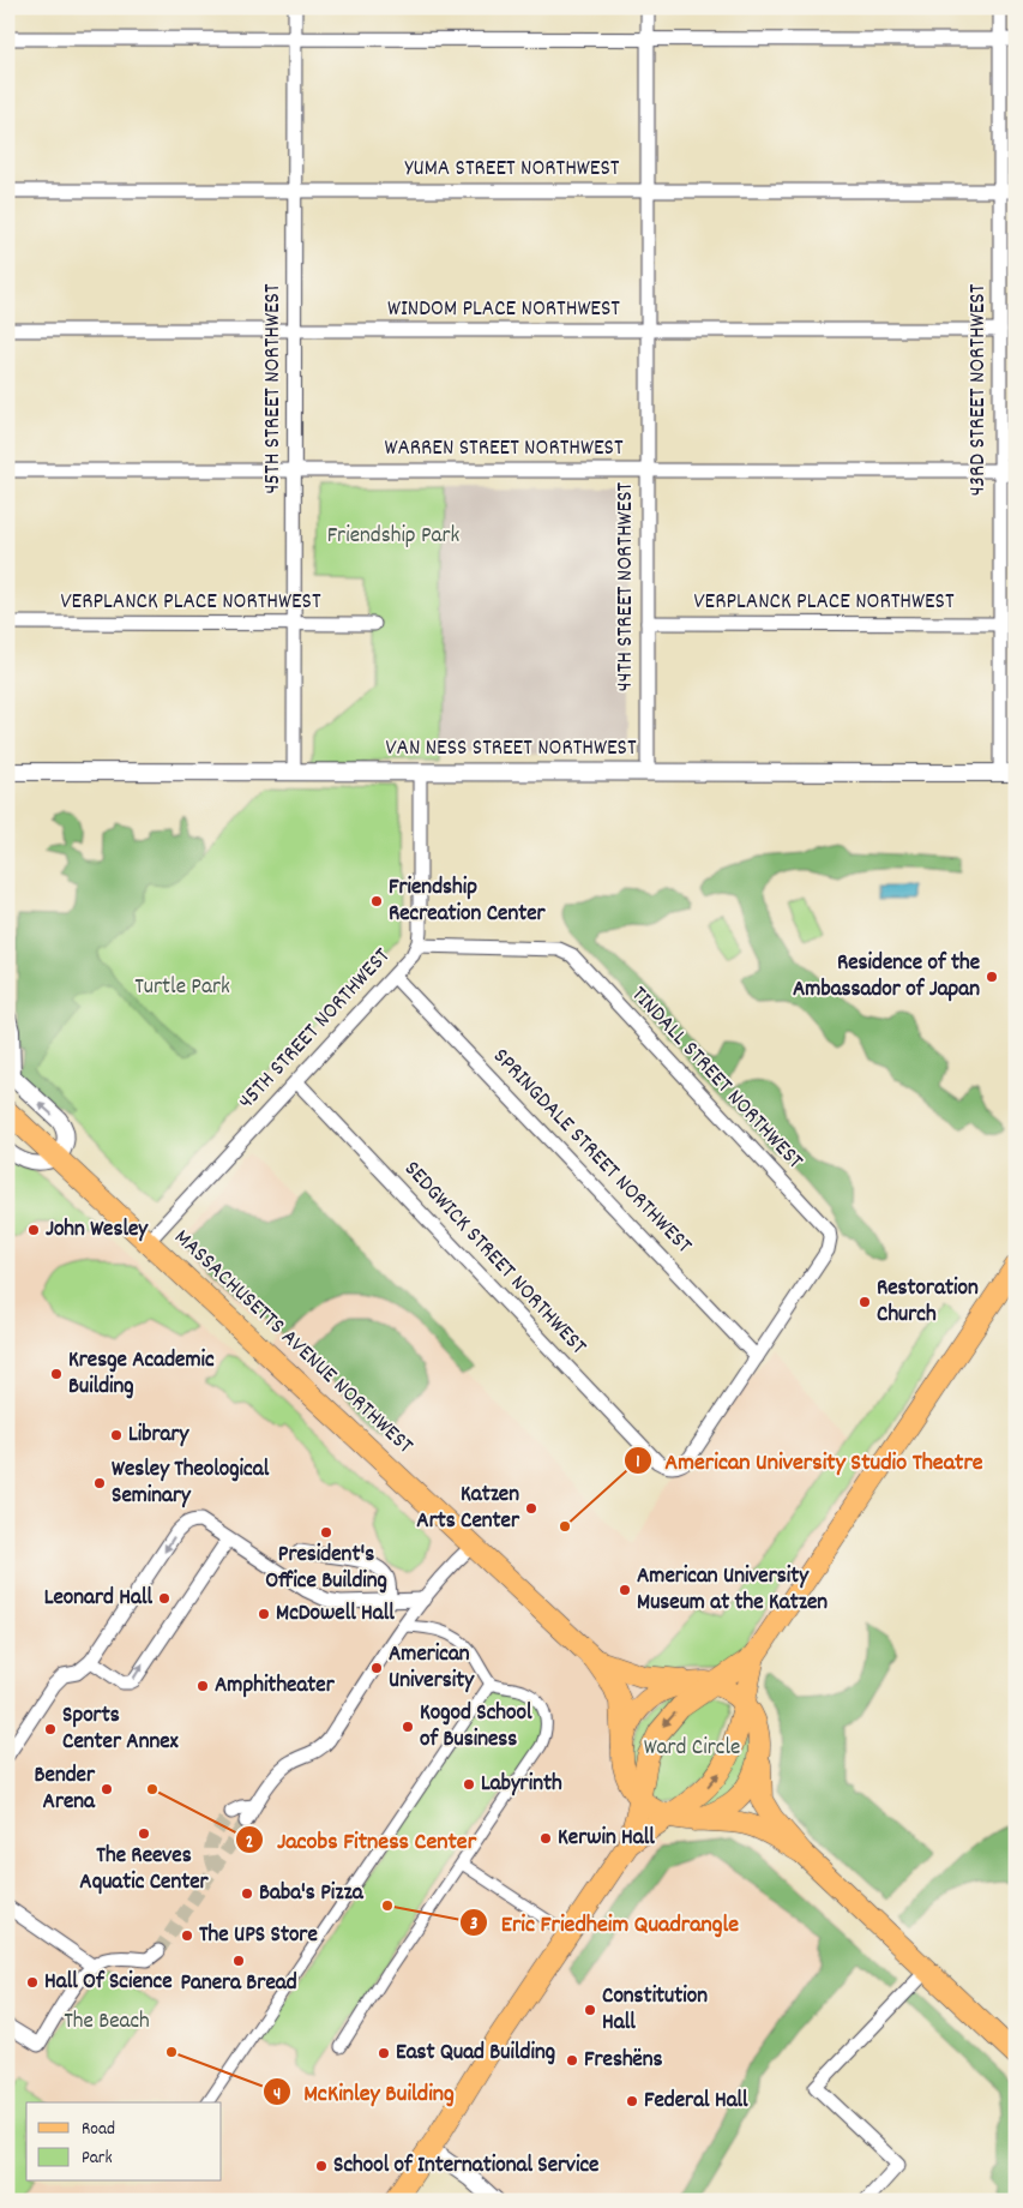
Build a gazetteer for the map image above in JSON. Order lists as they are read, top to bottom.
{
  "streets": {
    "main road": ["MASSACHUSETTS AVENUE NORTHWEST"],
    "street": [
      "YUMA STREET NORTHWEST",
      "WINDOM PLACE NORTHWEST",
      "45TH STREET NORTHWEST",
      "43RD STREET NORTHWEST",
      "WARREN STREET NORTHWEST",
      "44TH STREET NORTHWEST",
      "VERPLANCK PLACE NORTHWEST",
      "VAN NESS STREET NORTHWEST",
      "TINDALL STREET NORTHWEST",
      "SPRINGDALE STREET NORTHWEST",
      "SEDGWICK STREET NORTHWEST"
    ]
  },
  "crossings": [
    ["YUMA STREET NORTHWEST", "45TH STREET NORTHWEST"],
    ["YUMA STREET NORTHWEST", "43RD STREET NORTHWEST"],
    ["YUMA STREET NORTHWEST", "44TH STREET NORTHWEST"],
    ["WINDOM PLACE NORTHWEST", "45TH STREET NORTHWEST"],
    ["WINDOM PLACE NORTHWEST", "43RD STREET NORTHWEST"],
    ["WINDOM PLACE NORTHWEST", "44TH STREET NORTHWEST"],
    ["45TH STREET NORTHWEST", "WARREN STREET NORTHWEST"],
    ["45TH STREET NORTHWEST", "VERPLANCK PLACE NORTHWEST"],
    ["45TH STREET NORTHWEST", "VAN NESS STREET NORTHWEST"],
    ["45TH STREET NORTHWEST", "TINDALL STREET NORTHWEST"],
    ["45TH STREET NORTHWEST", "SPRINGDALE STREET NORTHWEST"],
    ["45TH STREET NORTHWEST", "SEDGWICK STREET NORTHWEST"],
    ["45TH STREET NORTHWEST", "MASSACHUSETTS AVENUE NORTHWEST"],
    ["43RD STREET NORTHWEST", "WARREN STREET NORTHWEST"],
    ["43RD STREET NORTHWEST", "VERPLANCK PLACE NORTHWEST"],
    ["43RD STREET NORTHWEST", "VAN NESS STREET NORTHWEST"],
    ["WARREN STREET NORTHWEST", "44TH STREET NORTHWEST"],
    ["44TH STREET NORTHWEST", "VERPLANCK PLACE NORTHWEST"],
    ["44TH STREET NORTHWEST", "VAN NESS STREET NORTHWEST"],
    ["TINDALL STREET NORTHWEST", "SPRINGDALE STREET NORTHWEST"],
    ["TINDALL STREET NORTHWEST", "SEDGWICK STREET NORTHWEST"],
    ["SPRINGDALE STREET NORTHWEST", "SEDGWICK STREET NORTHWEST"]
  ],
  "parks": [
    "Friendship Park",
    "Turtle Park",
    "Ward Circle",
    "The Beach"
  ],
  "places": [
    "Friendship Recreation Center",
    "Residence of the Ambassador of Japan",
    "John Wesley",
    "Restoration Church",
    "Kresge Academic Building",
    "Library",
    "Wesley Theological Seminary",
    "Katzen Arts Center",
    "American University Studio Theatre",
    "President's Office Building",
    "American University Museum at the Katzen",
    "Leonard Hall",
    "McDowell Hall",
    "American University",
    "Amphitheater",
    "Kogod School of Business",
    "Sports Center Annex",
    "Labyrinth",
    "Bender Arena",
    "Jacobs Fitness Center",
    "The Reeves Aquatic Center",
    "Kerwin Hall",
    "Baba's Pizza",
    "Eric Friedheim Quadrangle",
    "The UPS Store",
    "Panera Bread",
    "Hall Of Science",
    "Constitution Hall",
    "McKinley Building",
    "East Quad Building",
    "Freshëns",
    "Federal Hall",
    "School of International Service"
  ],
  "legend": ["Road", "Park"]
}
